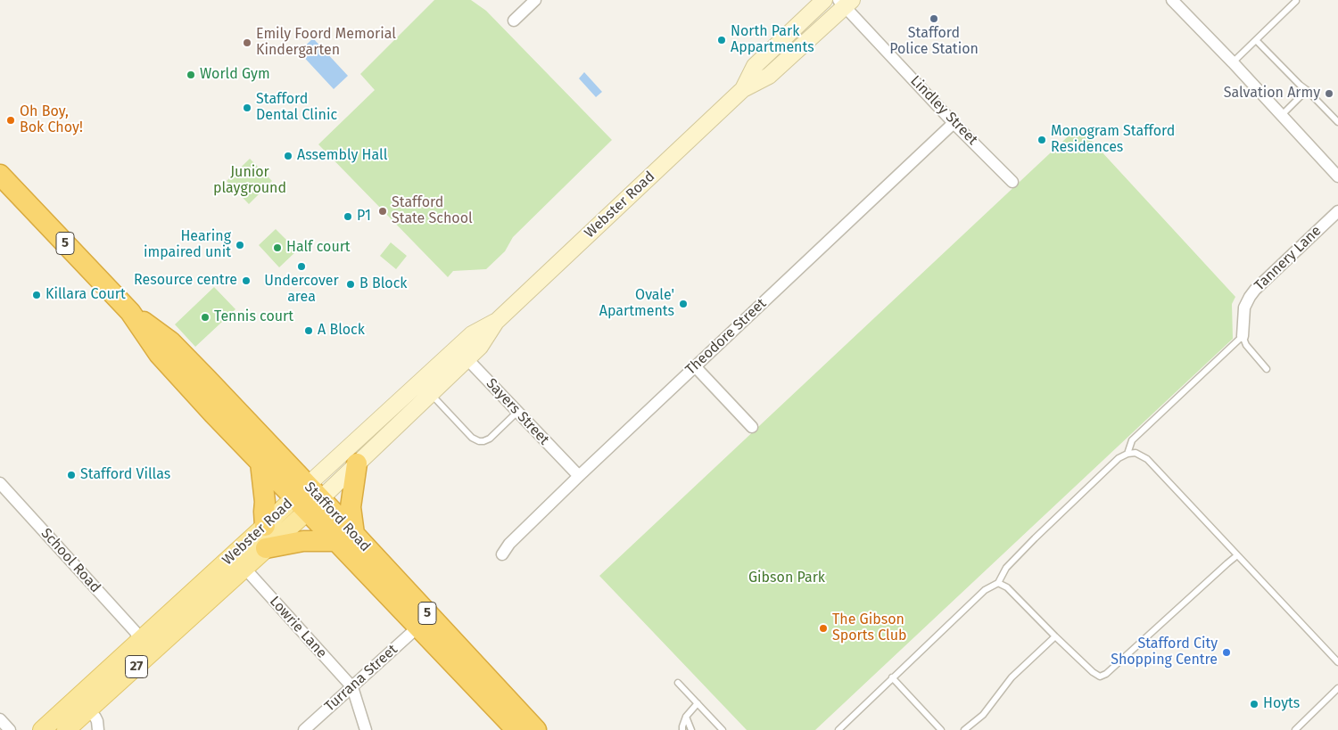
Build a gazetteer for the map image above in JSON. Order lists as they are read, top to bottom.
{
  "streets": {
    "highway": ["5", "Stafford Road"],
    "main road": ["Webster Road", "27"],
    "street": [
      "Lindley Street",
      "Tannery Lane",
      "Theodore Street",
      "Sayers Street",
      "School Road",
      "Lowrie Lane",
      "Turrana Street"
    ]
  },
  "crossings": [
    ["Lindley Street", "Webster Road"],
    ["Lindley Street", "Theodore Street"],
    ["Webster Road", "Sayers Street"],
    ["Webster Road", "Stafford Road"],
    ["Webster Road", "School Road"],
    ["Webster Road", "Lowrie Lane"],
    ["Theodore Street", "Sayers Street"],
    ["Stafford Road", "Turrana Street"],
    ["Lowrie Lane", "Turrana Street"]
  ],
  "parks": ["Junior playground", "Gibson Park"],
  "places": [
    "Stafford Police Station",
    "North Park Appartments",
    "Emily Foord Memorial Kindergarten",
    "World Gym",
    "Salvation Army",
    "Stafford Dental Clinic",
    "Oh Boy, Bok Choy!",
    "Monogram Stafford Residences",
    "Assembly Hall",
    "Stafford State School",
    "P1",
    "Hearing impaired unit",
    "Half court",
    "Undercover area",
    "Resource centre",
    "B Block",
    "Killara Court",
    "Ovale' Apartments",
    "Tennis court",
    "A Block",
    "Stafford Villas",
    "The Gibson Sports Club",
    "Stafford City Shopping Centre",
    "Hoyts"
  ]
}
